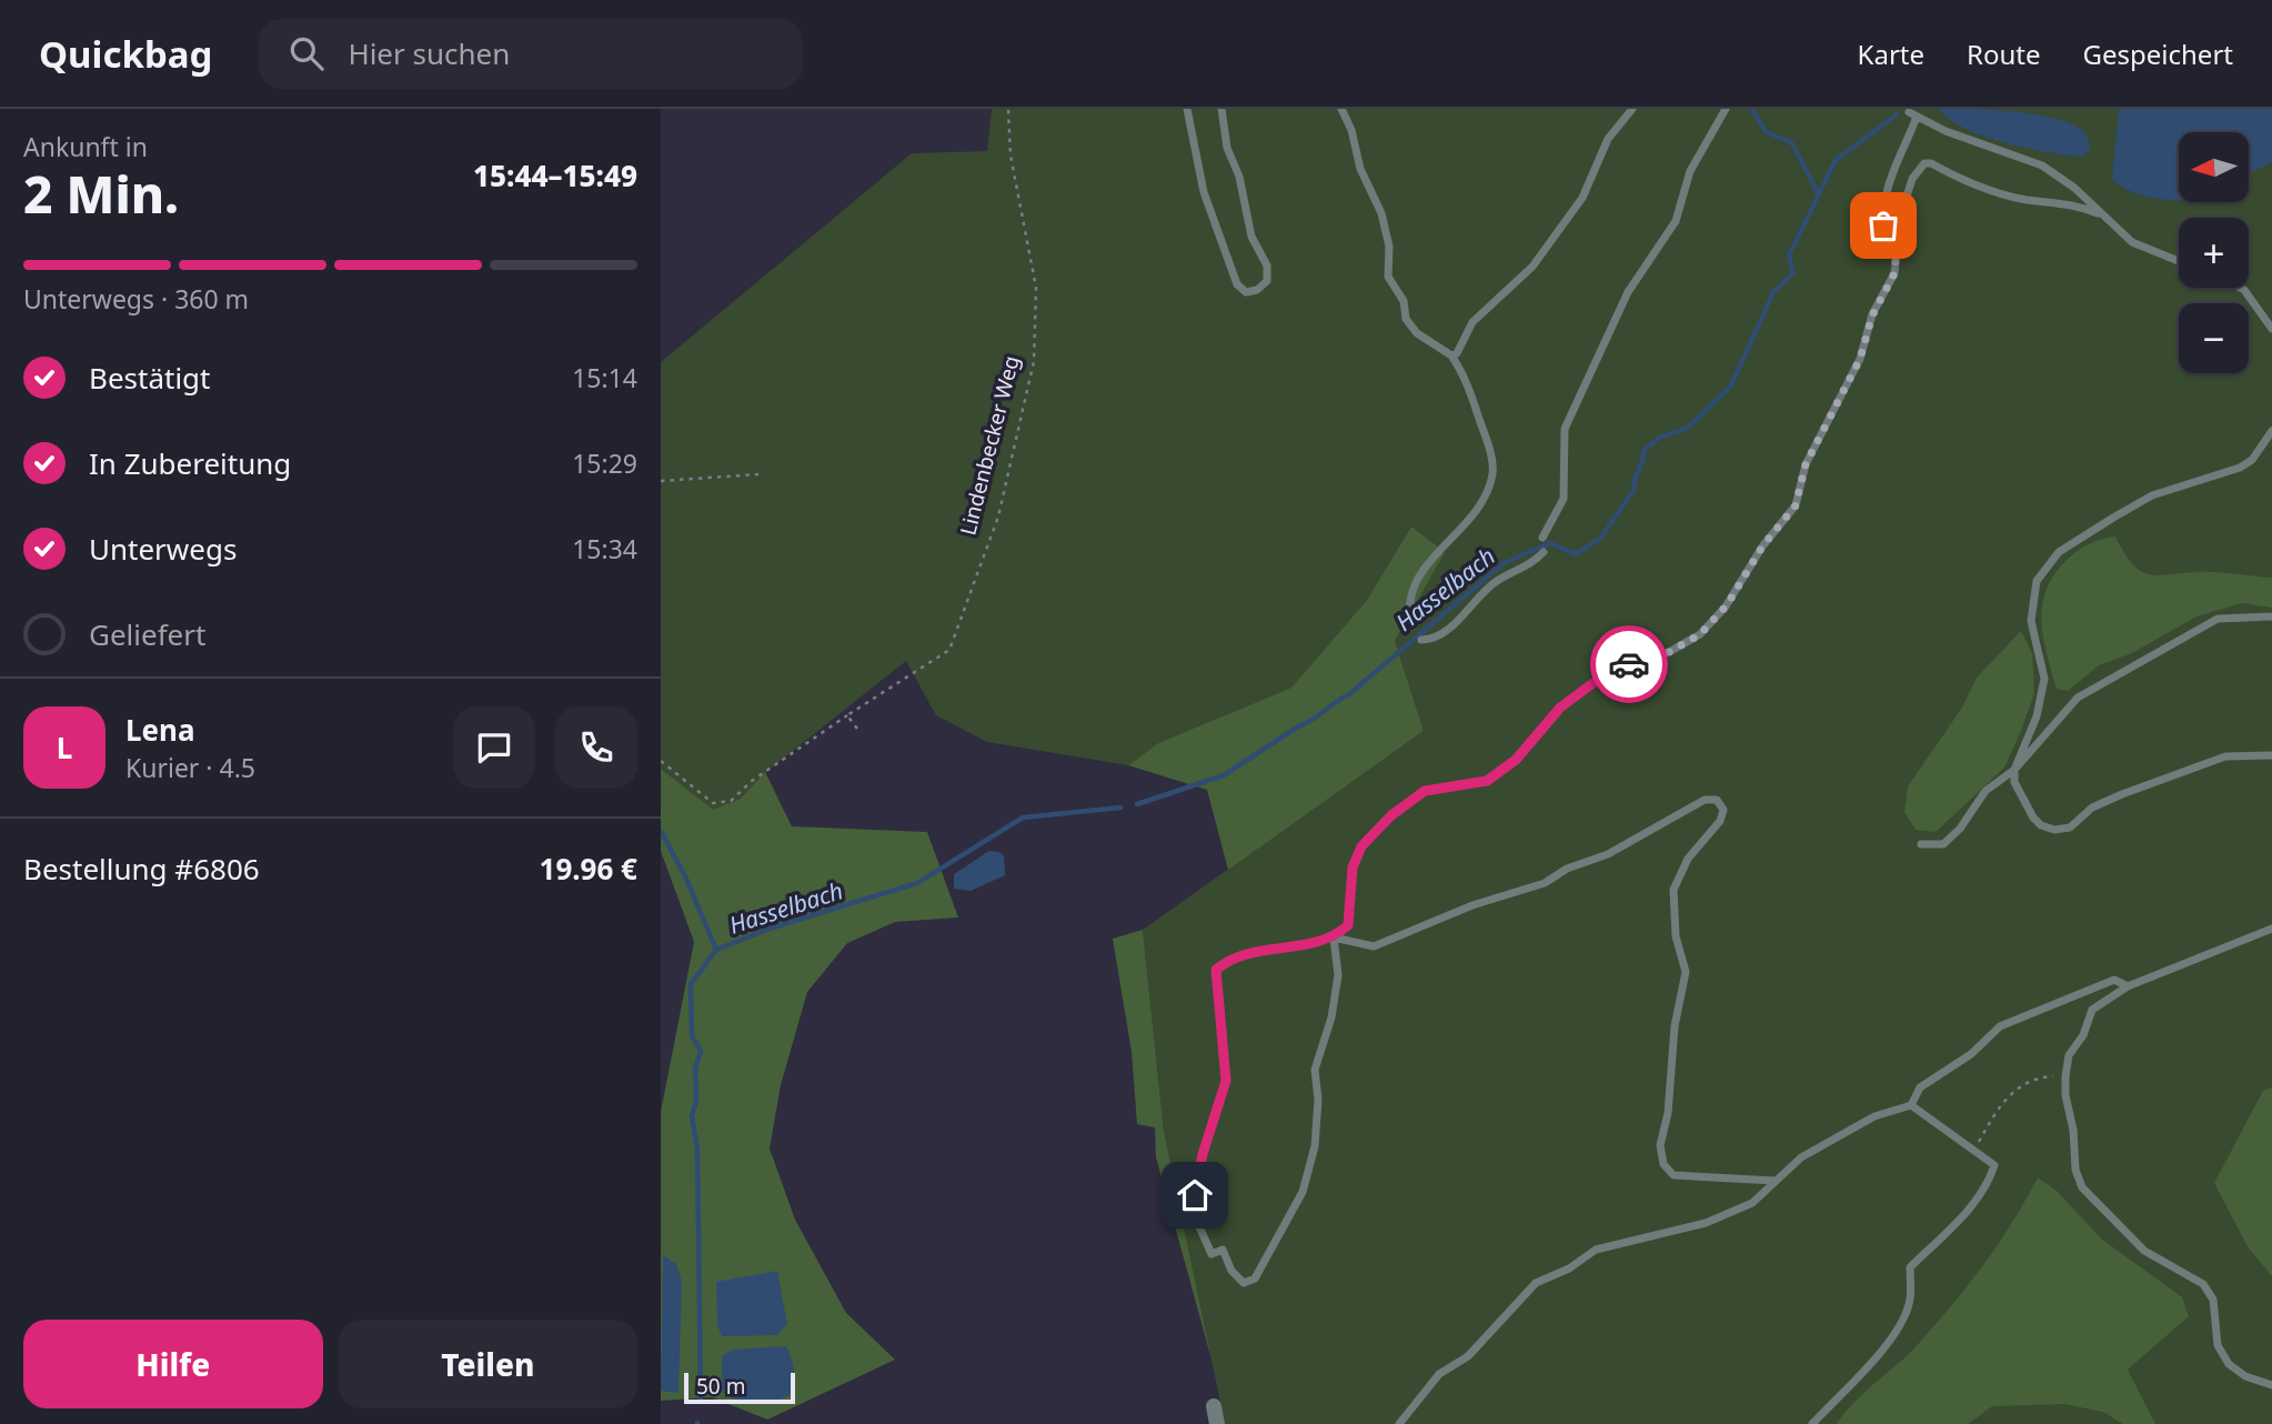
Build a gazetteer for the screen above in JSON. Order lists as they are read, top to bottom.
{
  "streets": {
    "path": ["Lindenbecker Weg"]
  },
  "water": ["Hasselbach"],
  "scale_bar": "50 m",
  "north": "left",
  "page": {
    "header": "Quickbag",
    "search": "Hier suchen",
    "nav": ["Karte", "Route", "Gespeichert"],
    "heading": ["2 Min.", "Ankunft in", "15:44–15:49"],
    "panel": [
      "Lena",
      "Kurier · 4.5",
      "Bestellung #6806",
      "19.96 €"
    ],
    "map_buttons": ["+", "−"],
    "bar": "Unterwegs · 360 m",
    "list": [
      ["Bestätigt", "15:14"],
      ["In Zubereitung", "15:29"],
      ["Unterwegs", "15:34"],
      "Geliefert"
    ],
    "round": "L",
    "buttons": ["Hilfe", "Teilen"],
    "scale": "50 m"
  }
}
